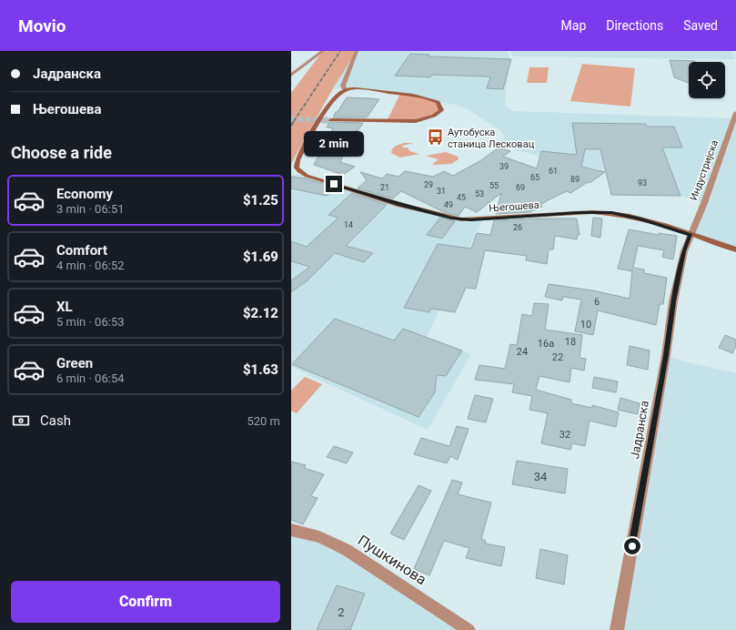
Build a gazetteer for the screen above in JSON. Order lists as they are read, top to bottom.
{
  "streets": {
    "street": [
      "Индустријска",
      "Његошева",
      "Јадранска",
      "Пушкинова"
    ]
  },
  "crossings": [
    ["Индустријска", "Његошева"],
    ["Индустријска", "Јадранска"],
    ["Његошева", "Јадранска"]
  ],
  "places": {
    "bus stop": ["Аутобуска станица Лесковац"]
  },
  "house_numbers": [
    "39",
    "61",
    "65",
    "89",
    "93",
    "29",
    "55",
    "21",
    "69",
    "31",
    "53",
    "45",
    "49",
    "14",
    "26",
    "6",
    "10",
    "18",
    "16a",
    "24",
    "22",
    "32",
    "34",
    "2"
  ],
  "page": {
    "header": "Movio",
    "nav": ["Map", "Directions", "Saved"],
    "banner": ["Јадранска", "Његошева"],
    "heading": "Choose a ride",
    "bubble": "2 min",
    "list": [
      {
        "name": "Economy",
        "note": "3 min · 06:51",
        "value": "$1.25"
      },
      {
        "name": "Comfort",
        "note": "4 min · 06:52",
        "value": "$1.69"
      },
      {
        "name": "XL",
        "note": "5 min · 06:53",
        "value": "$2.12"
      },
      {
        "name": "Green",
        "note": "6 min · 06:54",
        "value": "$1.63"
      }
    ],
    "pay": ["Cash", "520 m"],
    "buttons": "Confirm"
  }
}
